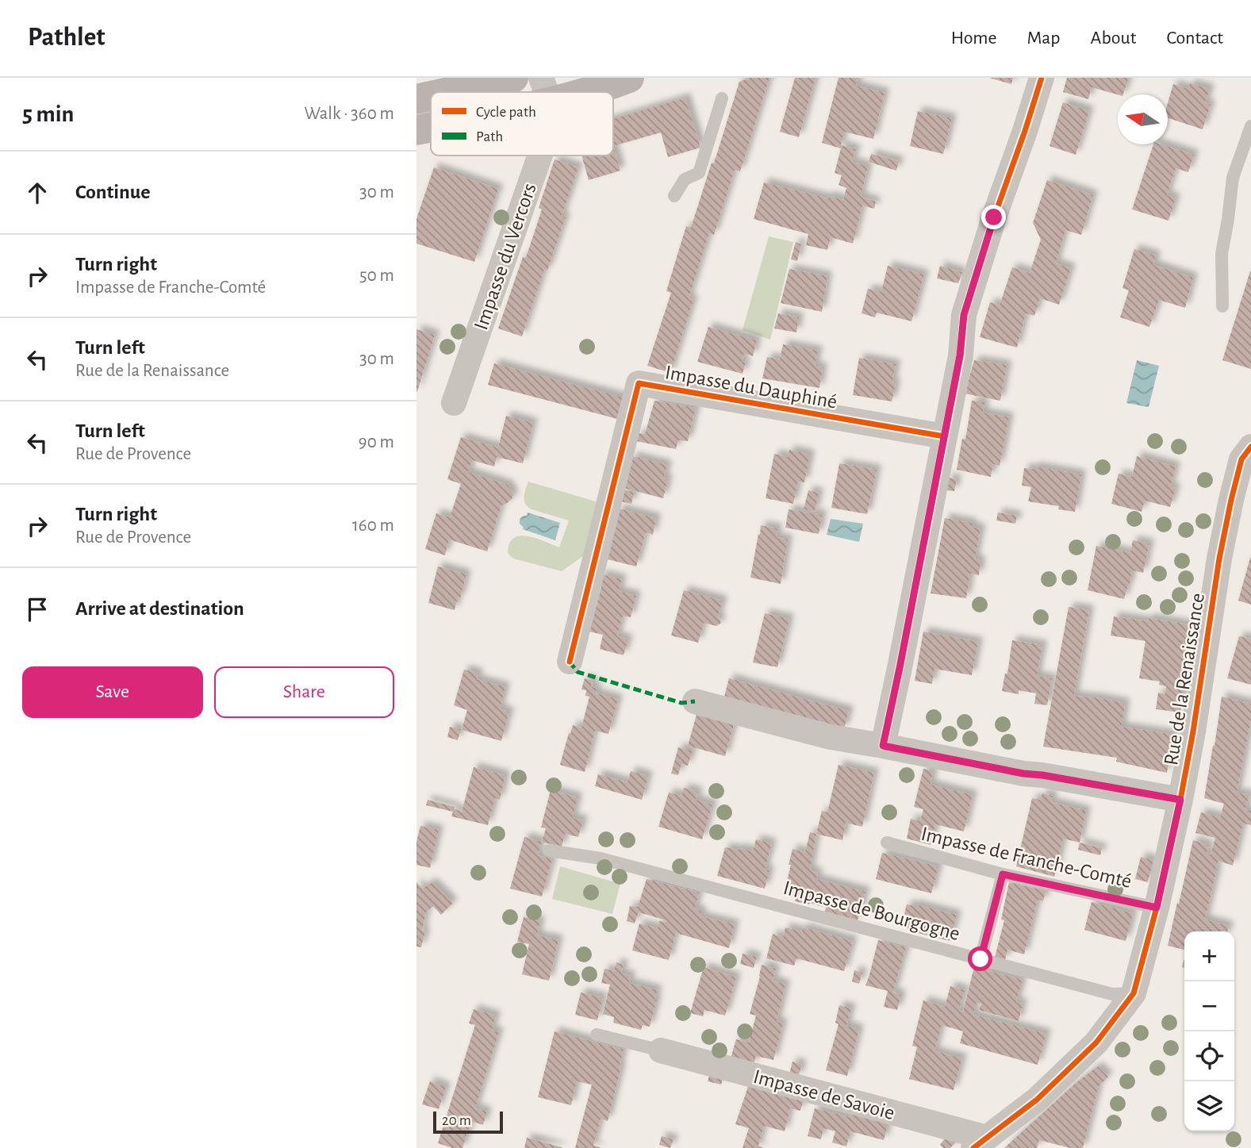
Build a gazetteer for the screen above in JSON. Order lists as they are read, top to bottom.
{
  "streets": {
    "street": [
      "Impasse du Vercors",
      "Impasse du Dauphiné",
      "Rue de la Renaissance",
      "Impasse de Savoie"
    ],
    "lane": ["Impasse de Franche-Comté", "Impasse de Bourgogne"]
  },
  "crossings": [
    ["Rue de la Renaissance", "Impasse de Franche-Comté"],
    ["Rue de la Renaissance", "Impasse de Bourgogne"],
    ["Rue de la Renaissance", "Impasse de Savoie"]
  ],
  "legend": ["Cycle path", "Path"],
  "scale_bar": "20 m",
  "north": "left",
  "page": {
    "header": "Pathlet",
    "nav": [
      "Home",
      "Map",
      "About",
      "Contact"
    ],
    "heading": ["5 min", "Walk · 360 m"],
    "list": [
      ["Continue", "30 m"],
      ["Turn right", "Impasse de Franche-Comté", "50 m"],
      ["Turn left", "Rue de la Renaissance", "30 m"],
      ["Turn left", "Rue de Provence", "90 m"],
      ["Turn right", "Rue de Provence", "160 m"],
      "Arrive at destination"
    ],
    "buttons": ["Save", "Share"],
    "map_buttons": ["+", "−"],
    "scale": "20 m"
  }
}
